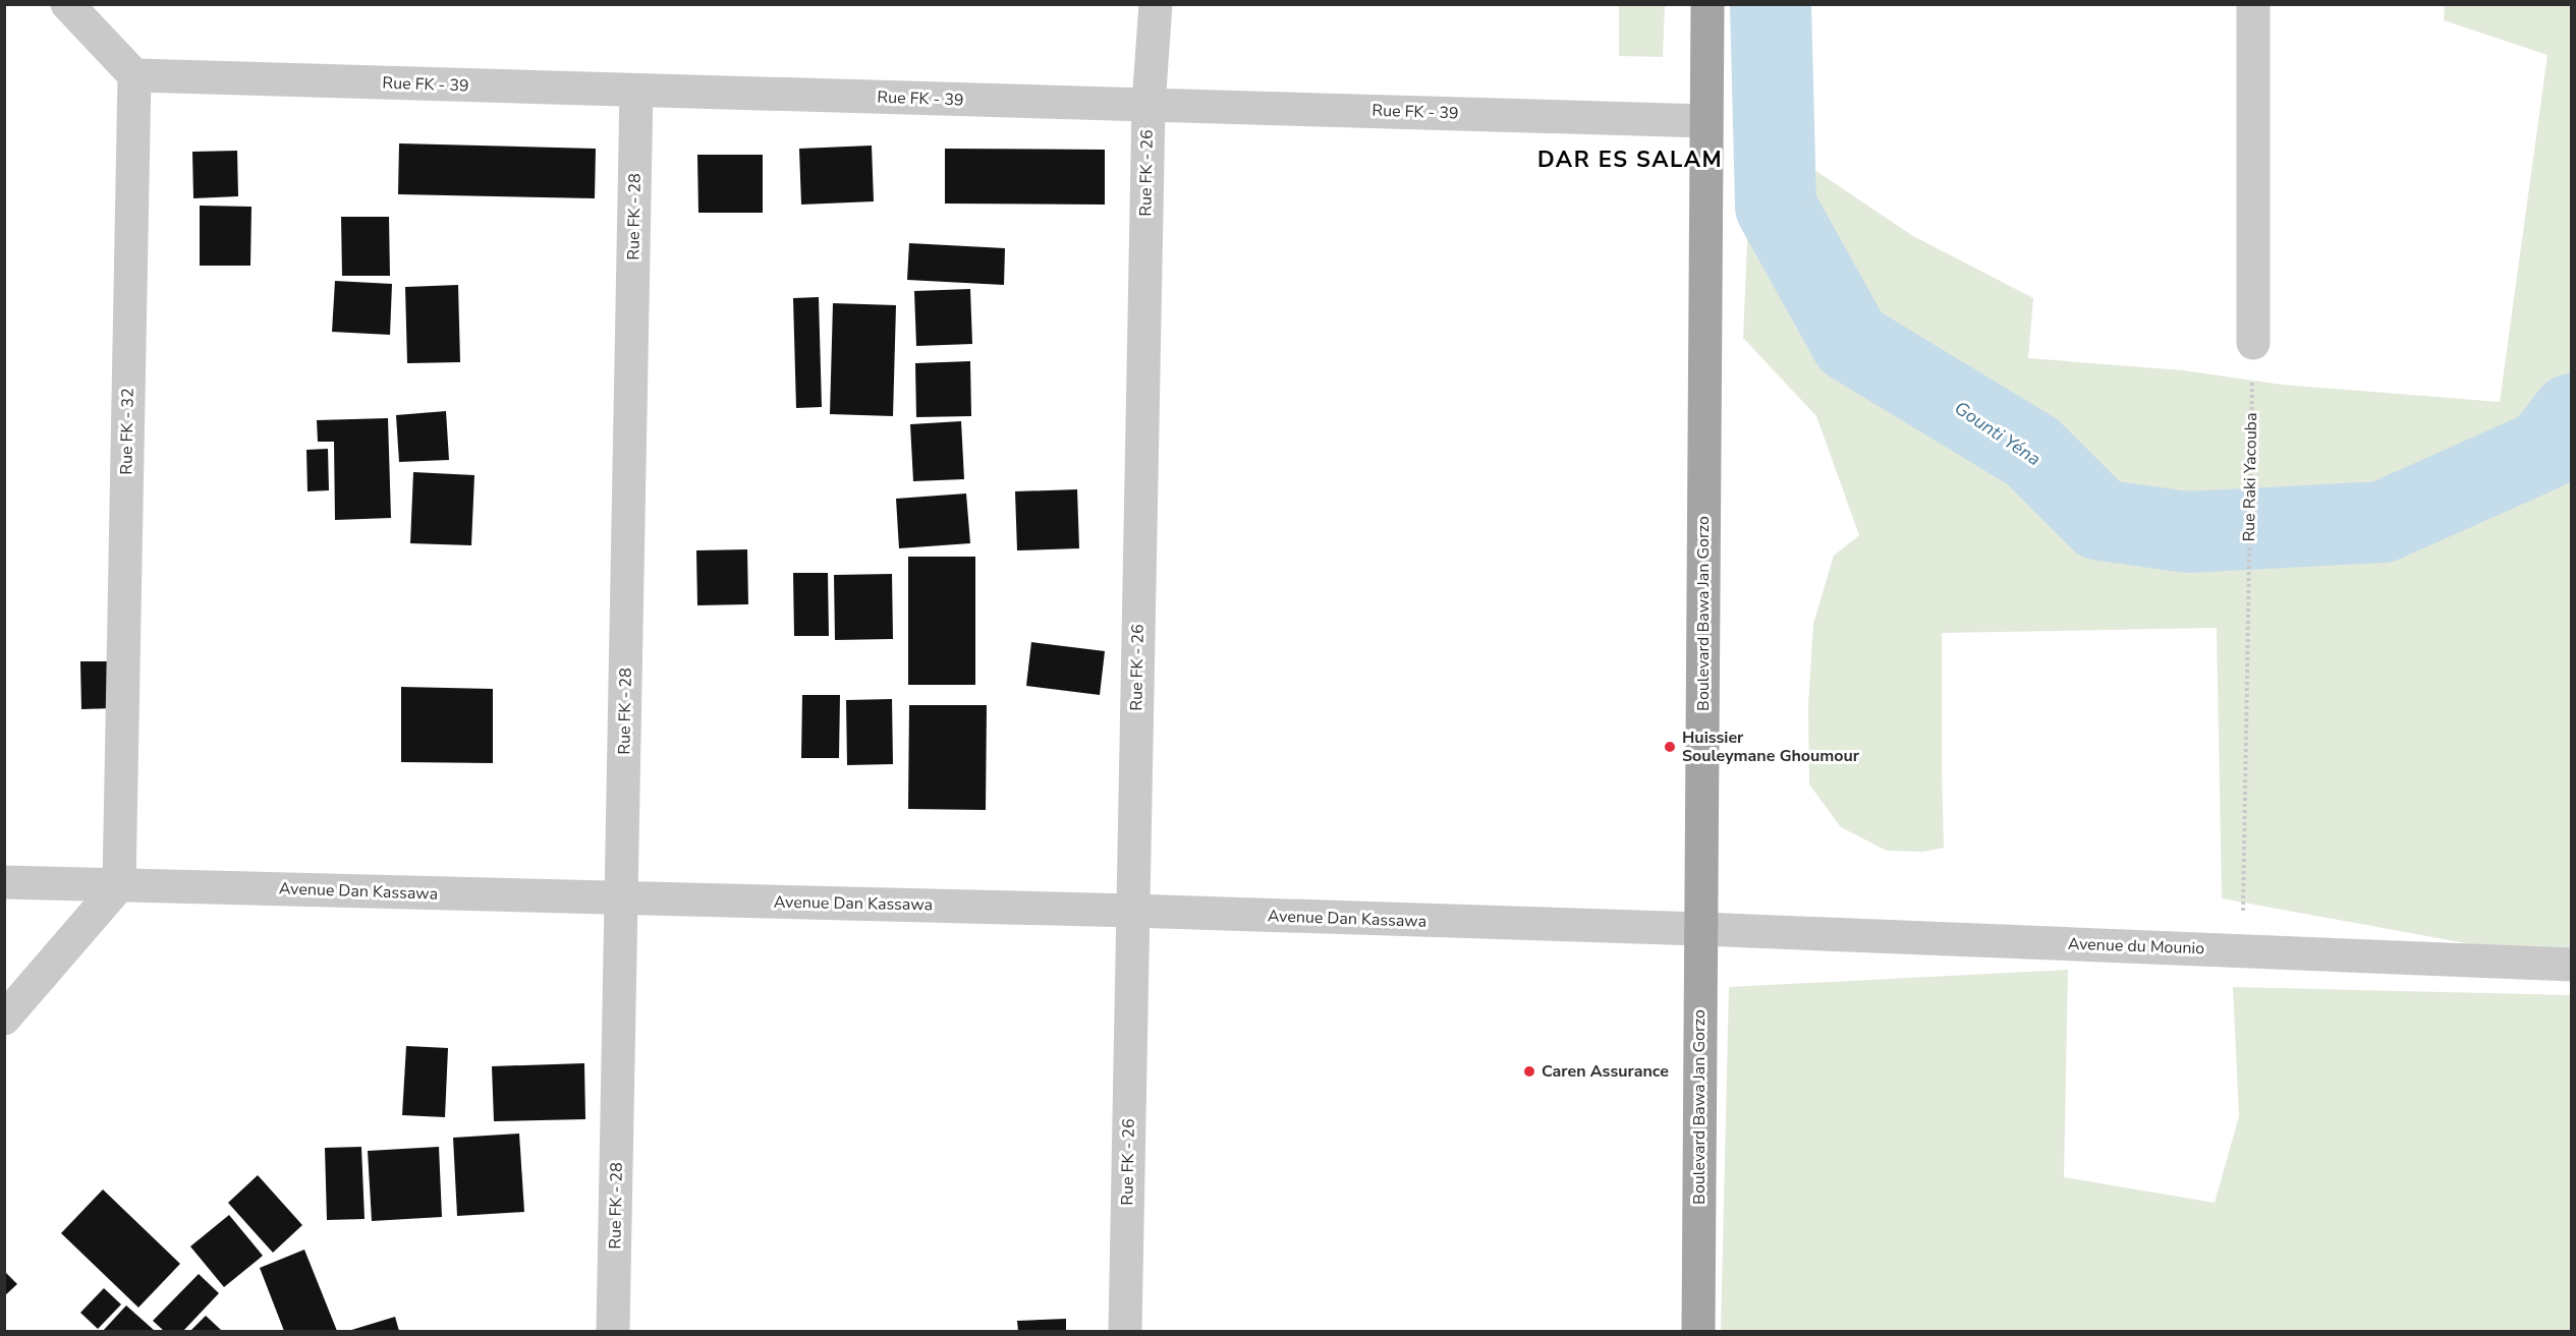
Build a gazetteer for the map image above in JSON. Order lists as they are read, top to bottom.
{
  "streets": {
    "main road": ["Boulevard Bawa Jan Gorzo"],
    "street": [
      "Rue FK - 39",
      "Rue FK - 26",
      "Rue FK - 28",
      "Rue FK - 32",
      "Avenue Dan Kassawa",
      "Avenue du Mounio"
    ],
    "path": ["Rue Raki Yacouba"]
  },
  "crossings": [
    ["Rue FK - 39", "Rue FK - 26"],
    ["Rue FK - 39", "Rue FK - 28"],
    ["Rue FK - 39", "Rue FK - 32"],
    ["Rue FK - 39", "Boulevard Bawa Jan Gorzo"],
    ["Rue FK - 26", "Avenue Dan Kassawa"],
    ["Rue FK - 28", "Avenue Dan Kassawa"],
    ["Rue FK - 32", "Avenue Dan Kassawa"],
    ["Rue Raki Yacouba", "Avenue du Mounio"],
    ["Boulevard Bawa Jan Gorzo", "Avenue Dan Kassawa"],
    ["Boulevard Bawa Jan Gorzo", "Avenue du Mounio"],
    ["Avenue Dan Kassawa", "Avenue du Mounio"]
  ],
  "districts": ["DAR ES SALAM"],
  "water": ["Gounti Yéna"],
  "places": ["Huissier Souleymane Ghoumour", "Caren Assurance"]
}
